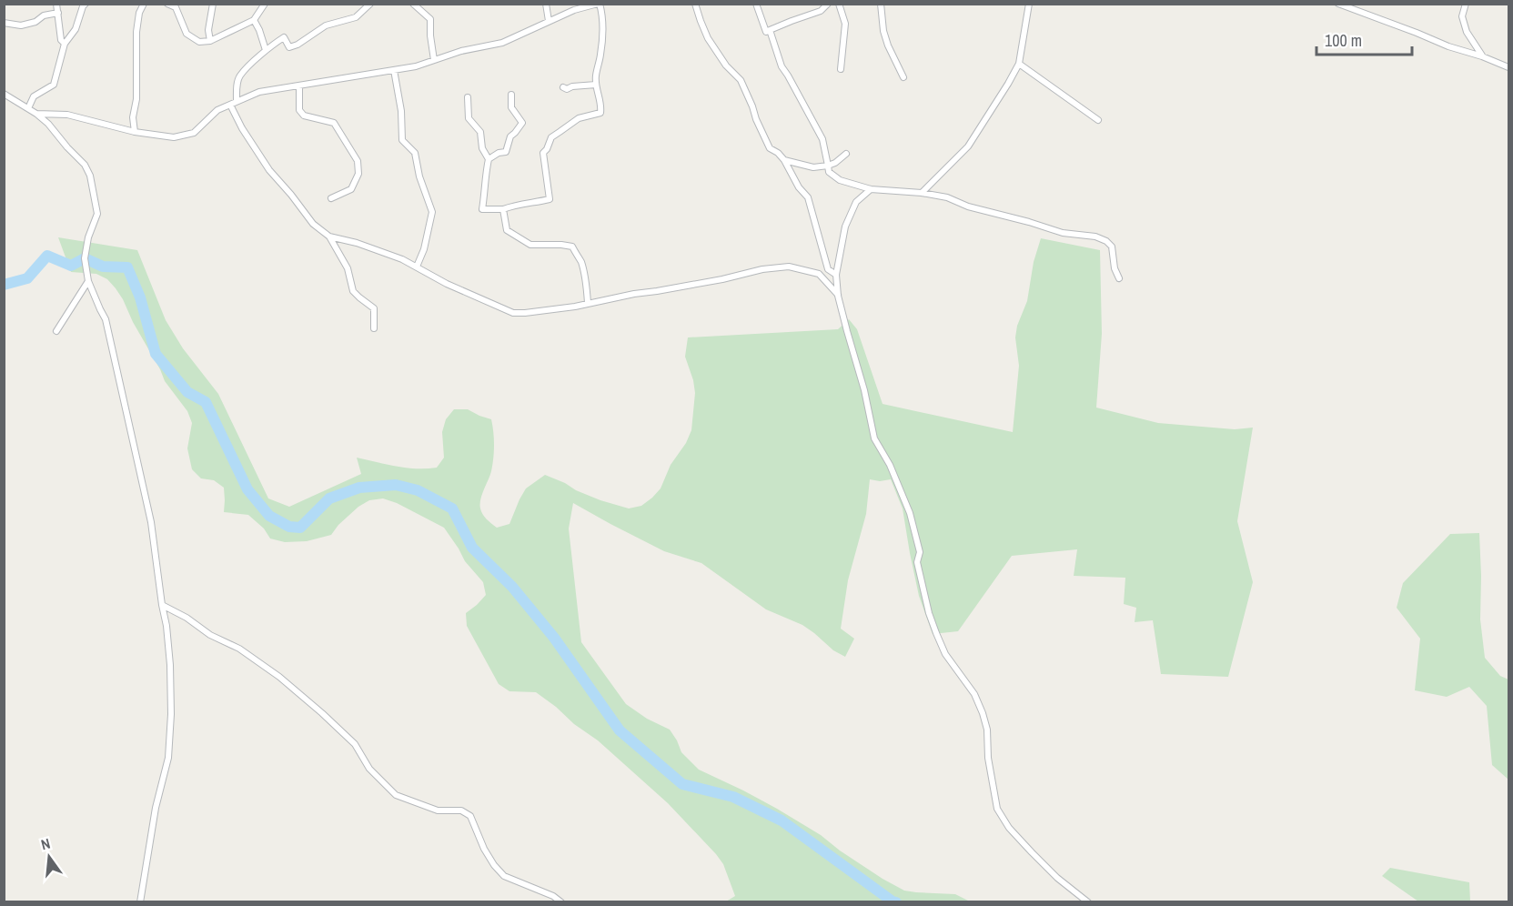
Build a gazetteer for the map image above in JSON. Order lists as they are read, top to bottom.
{
  "scale_bar": "100 m",
  "north": "top"
}
